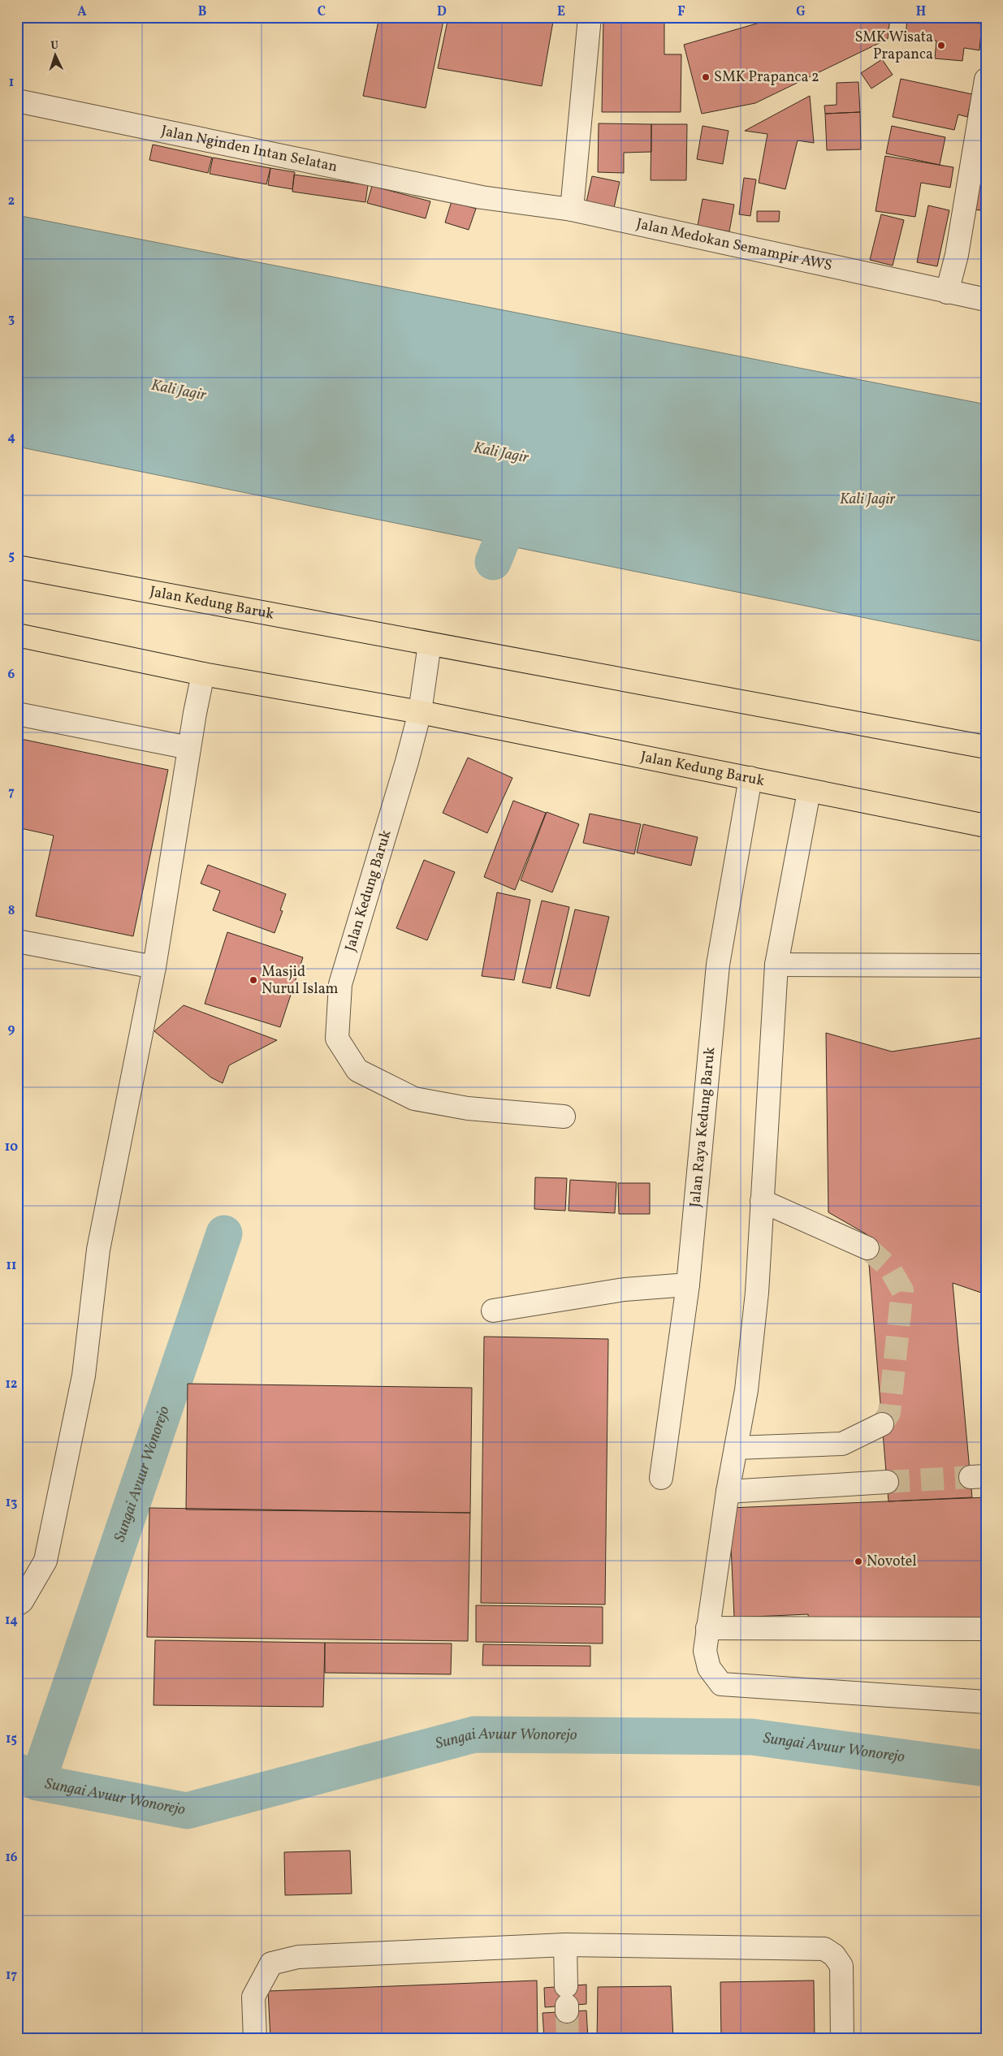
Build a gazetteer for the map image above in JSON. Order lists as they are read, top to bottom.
{
  "streets": {
    "main road": ["Jalan Kedung Baruk"],
    "street": ["Jalan Nginden Intan Selatan", "Jalan Medokan Semampir AWS", "Jalan Raya Kedung Baruk"]
  },
  "crossings": [
    ["Jalan Nginden Intan Selatan", "Jalan Medokan Semampir AWS"],
    ["Jalan Kedung Baruk", "Jalan Raya Kedung Baruk"]
  ],
  "water": ["Kali Jagir", "Sungai Avuur Wonorejo"],
  "places": [
    "SMK Wisata Prapanca",
    "SMK Prapanca 2",
    "Masjid Nurul Islam",
    "Novotel"
  ],
  "north": "top",
  "grid": {
    "columns": [
      "A",
      "B",
      "C",
      "D",
      "E",
      "F",
      "G",
      "H"
    ],
    "rows": [
      "1",
      "2",
      "3",
      "4",
      "5",
      "6",
      "7",
      "8",
      "9",
      "10",
      "11",
      "12",
      "13",
      "14",
      "15",
      "16",
      "17"
    ]
  }
}
